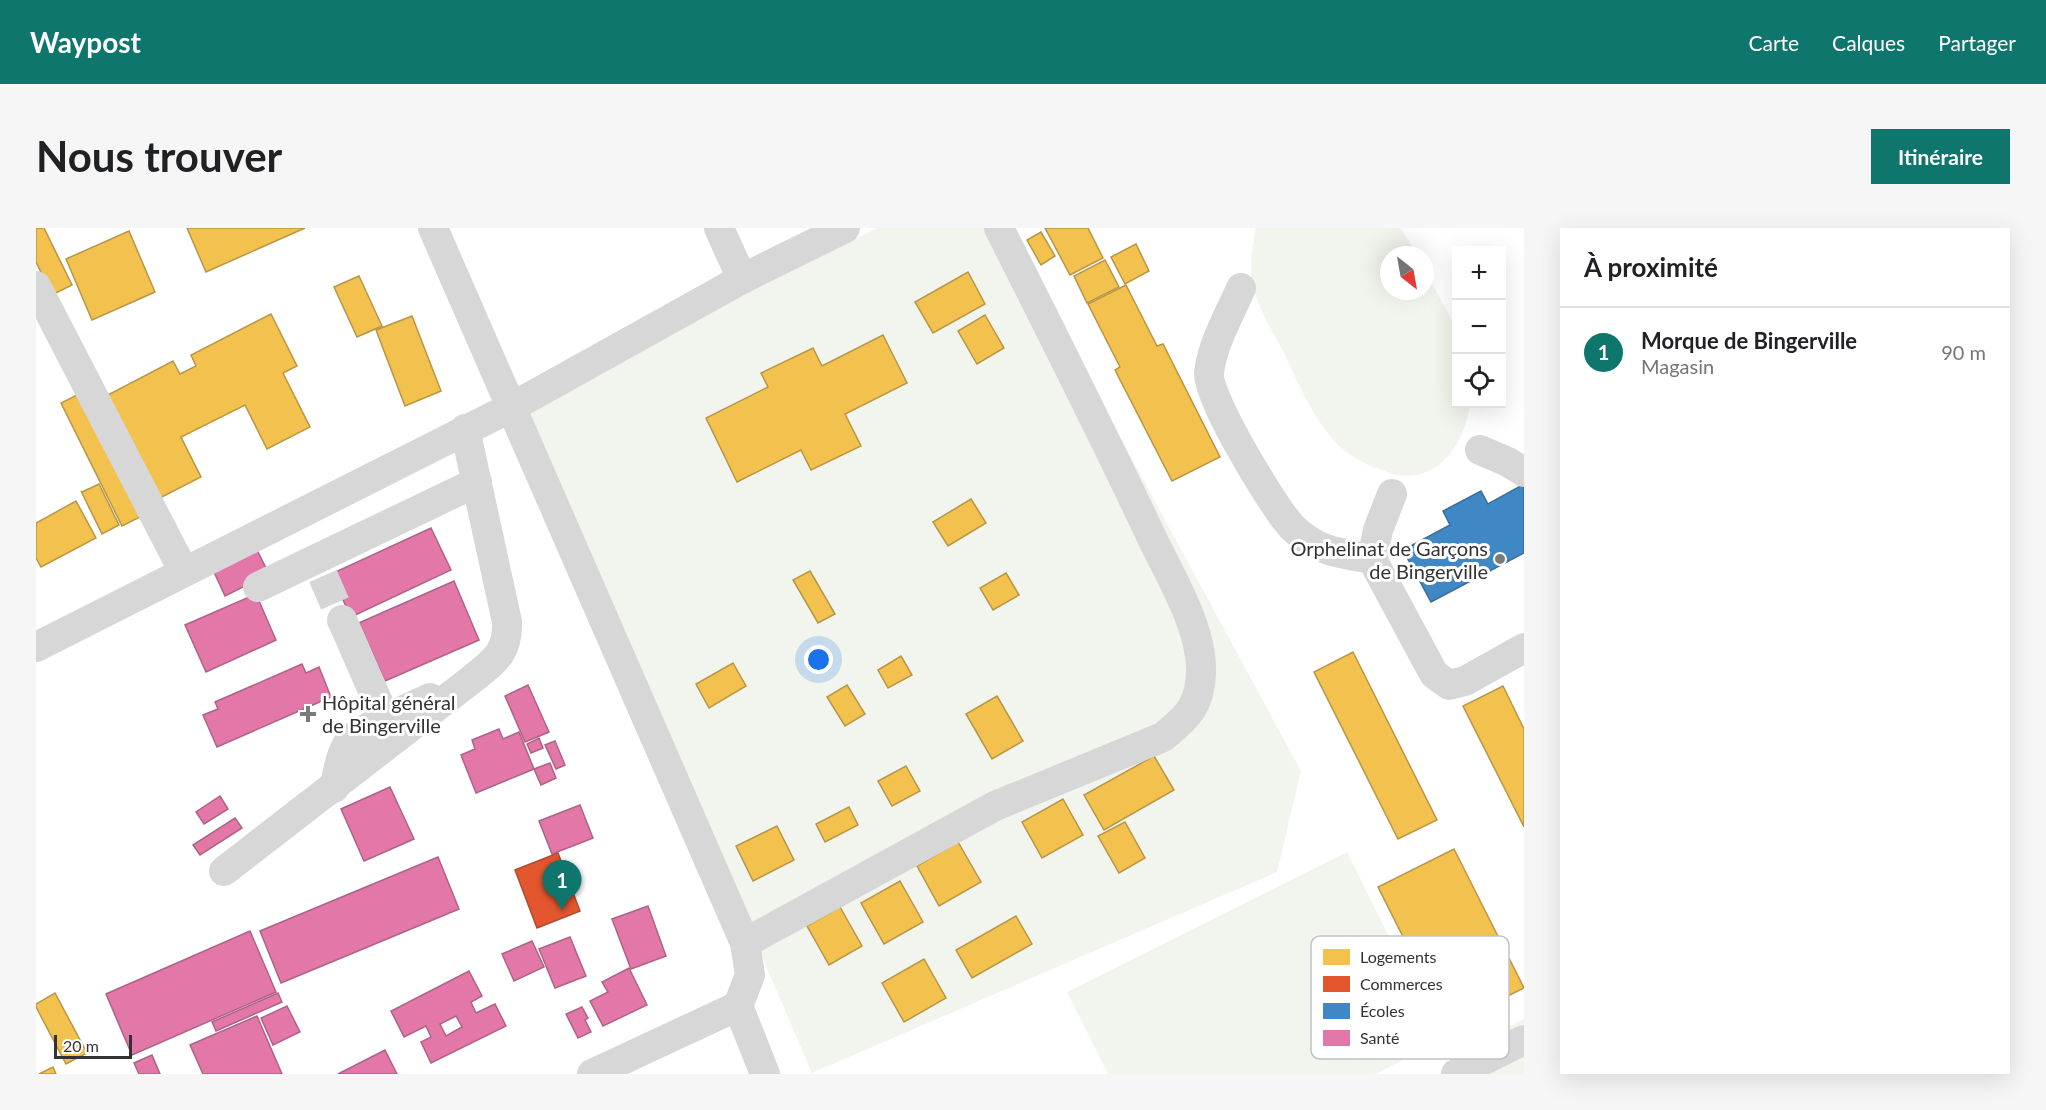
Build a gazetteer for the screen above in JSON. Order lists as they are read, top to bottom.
{
  "places": {
    "other": ["Orphelinat de Garçons de Bingerville"],
    "health": ["Hôpital général de Bingerville"]
  },
  "legend": [
    "Logements",
    "Commerces",
    "Écoles",
    "Santé"
  ],
  "scale_bar": "20 m",
  "north": "bottom right",
  "page": {
    "header": "Waypost",
    "nav": ["Carte", "Calques", "Partager"],
    "buttons": "Itinéraire",
    "title": "Nous trouver",
    "heading": "À proximité",
    "map_buttons": ["+", "−"],
    "list": [
      {
        "mark": "1",
        "name": "Morque de Bingerville",
        "note": "Magasin",
        "value": "90 m"
      }
    ],
    "pins": "1",
    "scale": "20 m"
  }
}
